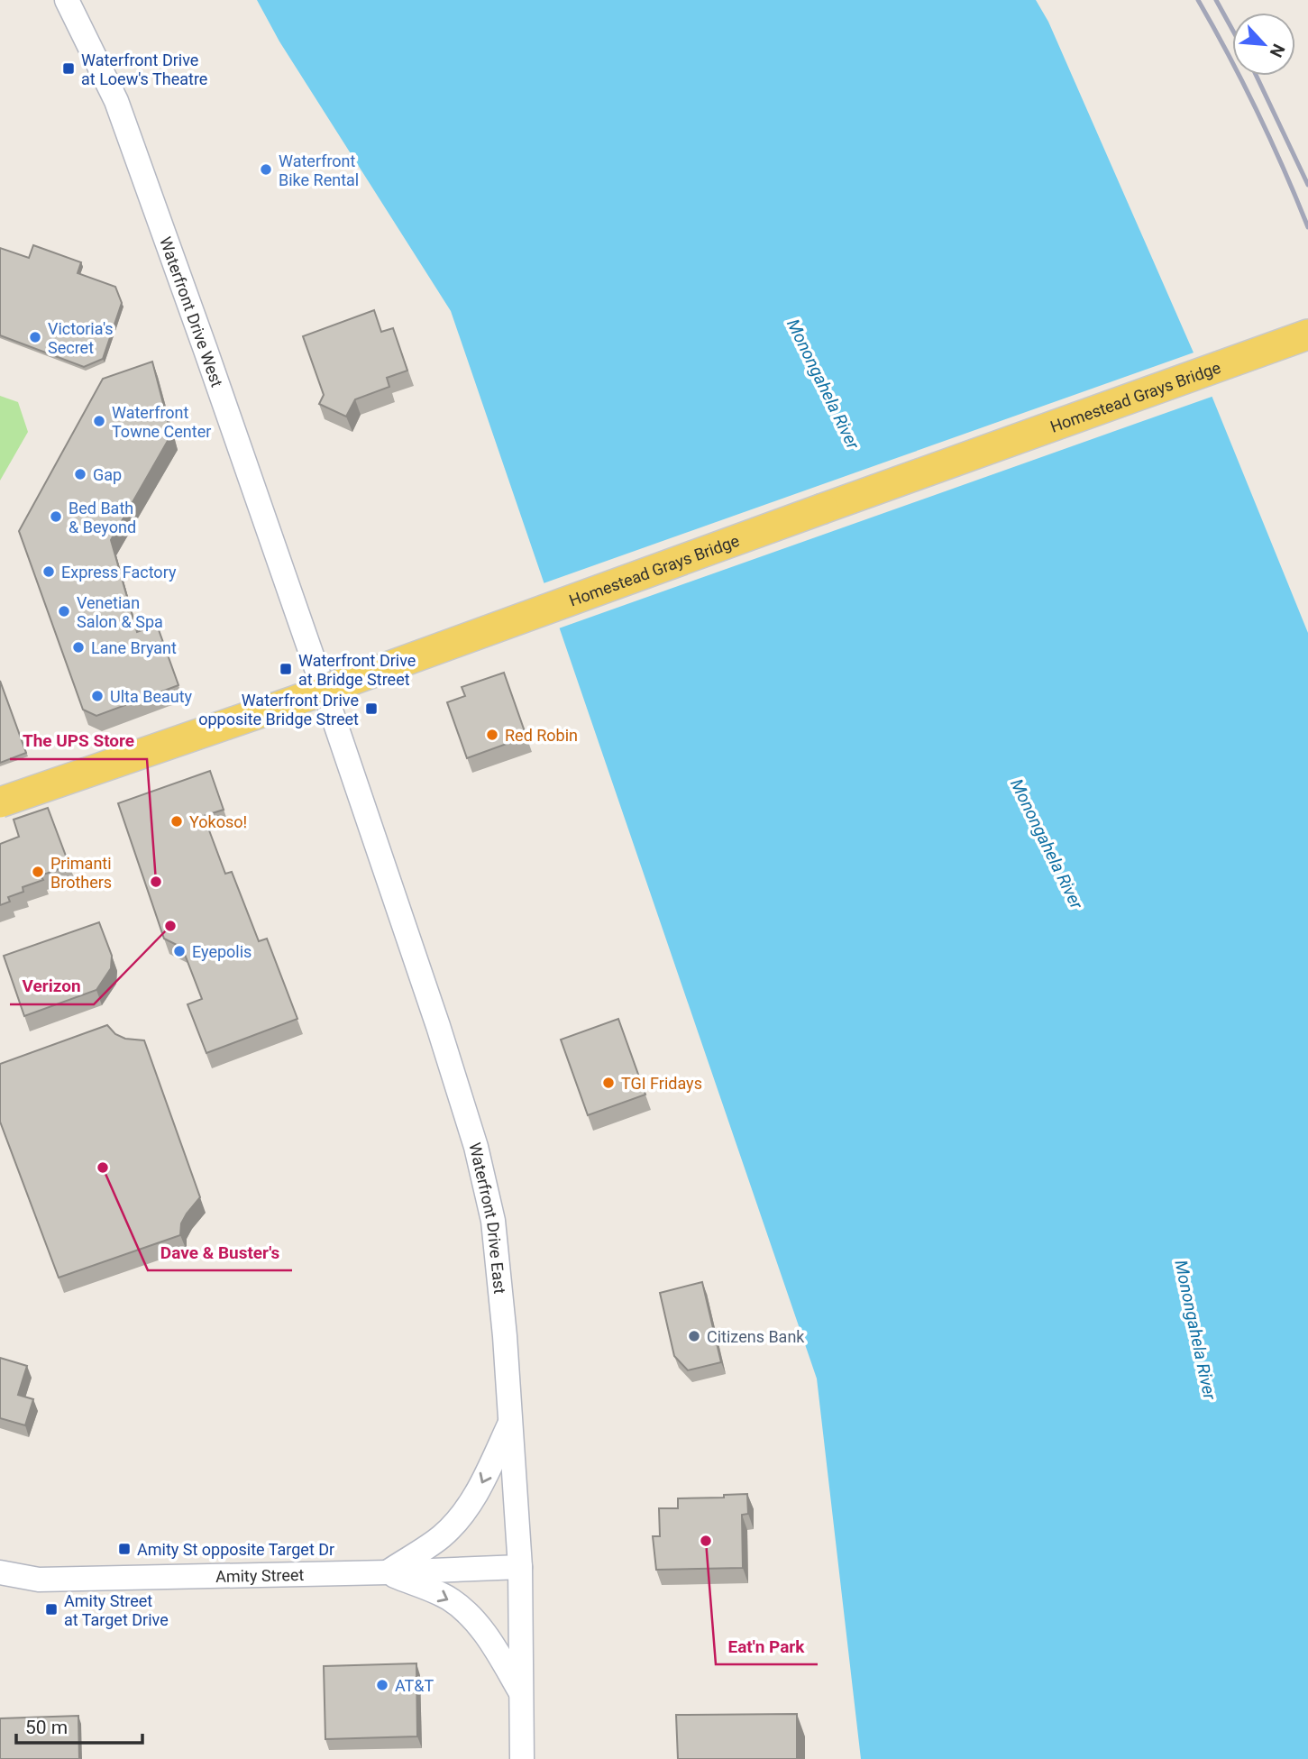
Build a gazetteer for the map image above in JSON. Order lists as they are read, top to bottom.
{
  "streets": {
    "main road": ["Homestead Grays Bridge"],
    "street": ["Waterfront Drive West", "Waterfront Drive East", "Amity Street"]
  },
  "crossings": [
    ["Waterfront Drive West", "Waterfront Drive East"],
    ["Waterfront Drive East", "Amity Street"]
  ],
  "water": ["Monongahela River"],
  "places": {
    "transit": [
      "Waterfront Drive at Loew's Theatre",
      "Waterfront Drive at Bridge Street",
      "Waterfront Drive opposite Bridge Street",
      "Amity St opposite Target Dr",
      "Amity Street at Target Drive"
    ],
    "other": [
      "Waterfront Bike Rental",
      "Victoria's Secret",
      "Waterfront Towne Center",
      "Gap",
      "Bed Bath & Beyond",
      "Express Factory",
      "Venetian Salon & Spa",
      "Lane Bryant",
      "Ulta Beauty",
      "Red Robin",
      "Yokoso!",
      "Primanti Brothers",
      "The UPS Store",
      "Verizon",
      "Eyepolis",
      "TGI Fridays",
      "Dave & Buster's",
      "Citizens Bank",
      "Eat'n Park",
      "AT&T"
    ]
  },
  "scale_bar": "50 m",
  "north": "bottom right"
}
